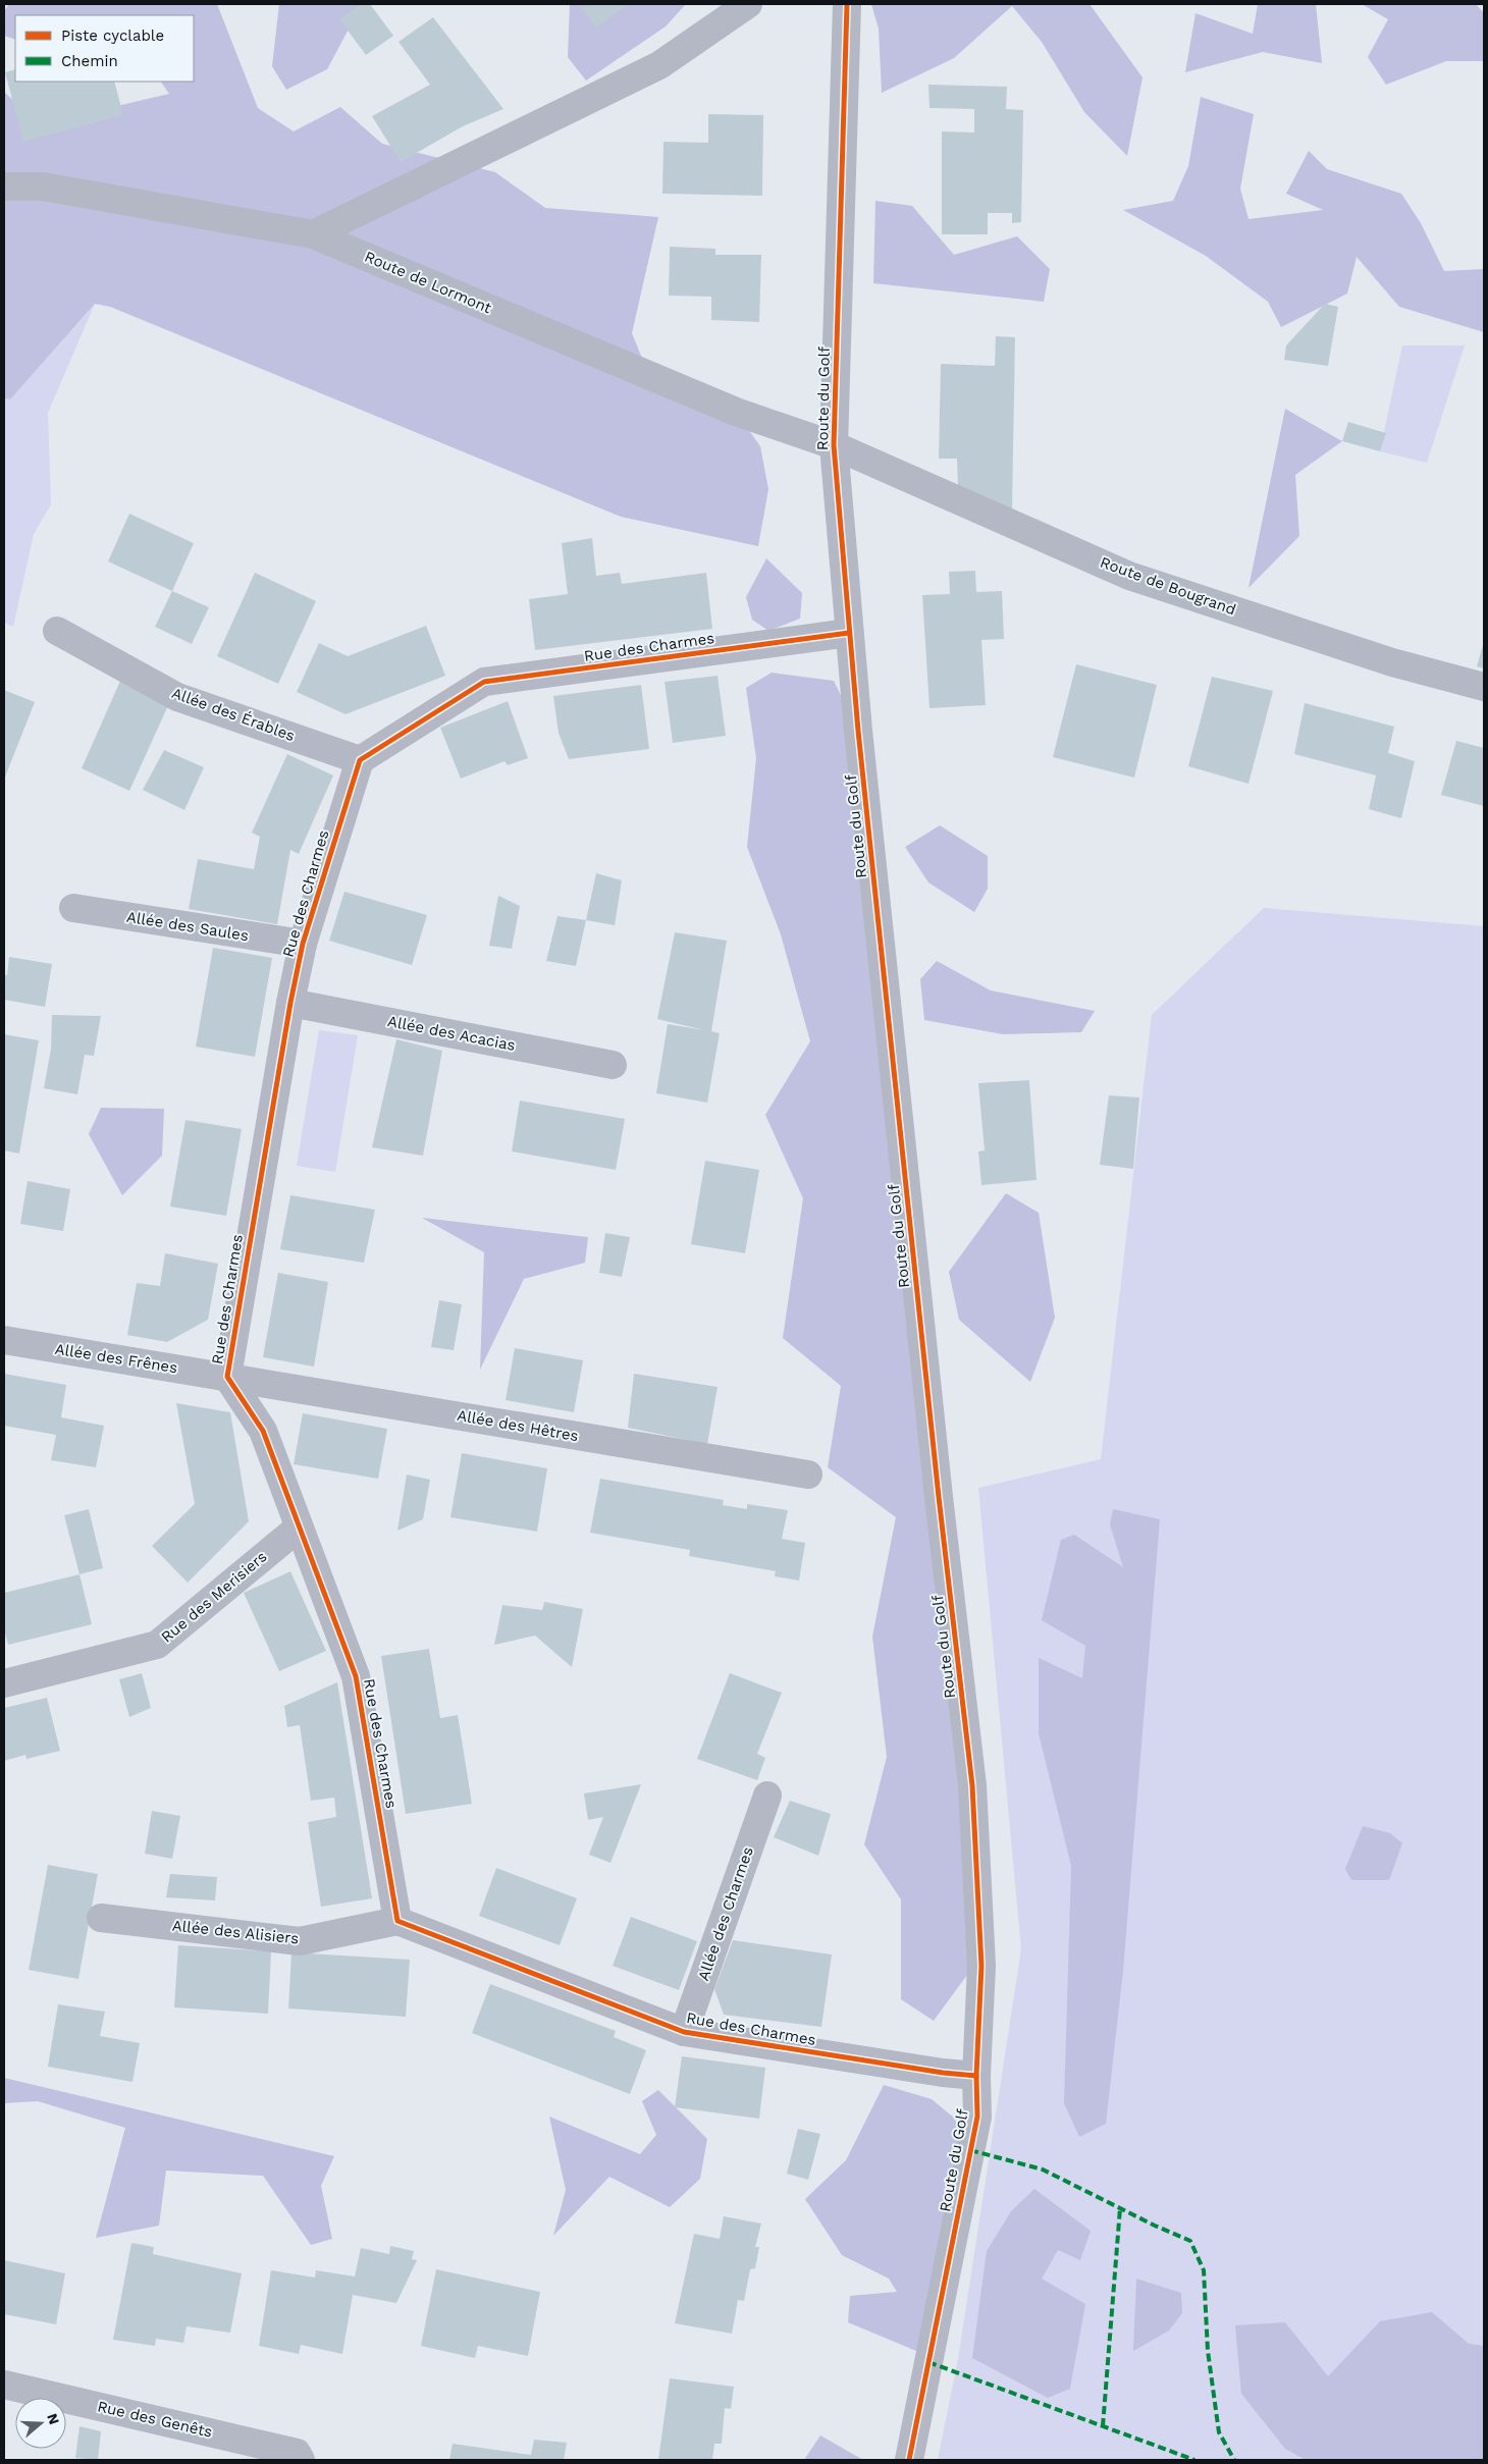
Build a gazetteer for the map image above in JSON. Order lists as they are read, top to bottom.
{
  "streets": {
    "street": [
      "Route de Lormont",
      "Route du Golf",
      "Route de Bougrand",
      "Rue des Charmes",
      "Allée des Érables",
      "Allée des Saules",
      "Allée des Acacias",
      "Allée des Frênes",
      "Allée des Hêtres",
      "Rue des Merisiers",
      "Allée des Charmes",
      "Allée des Alisiers",
      "Rue des Genêts"
    ]
  },
  "crossings": [
    ["Route de Lormont", "Route du Golf"],
    ["Route de Lormont", "Route de Bougrand"],
    ["Route du Golf", "Route de Bougrand"],
    ["Route du Golf", "Rue des Charmes"],
    ["Rue des Charmes", "Allée des Érables"],
    ["Rue des Charmes", "Allée des Saules"],
    ["Rue des Charmes", "Allée des Acacias"],
    ["Rue des Charmes", "Allée des Frênes"],
    ["Rue des Charmes", "Allée des Hêtres"],
    ["Rue des Charmes", "Rue des Merisiers"],
    ["Rue des Charmes", "Allée des Charmes"],
    ["Rue des Charmes", "Allée des Alisiers"],
    ["Allée des Frênes", "Allée des Hêtres"]
  ],
  "legend": ["Piste cyclable", "Chemin"],
  "north": "right"
}
